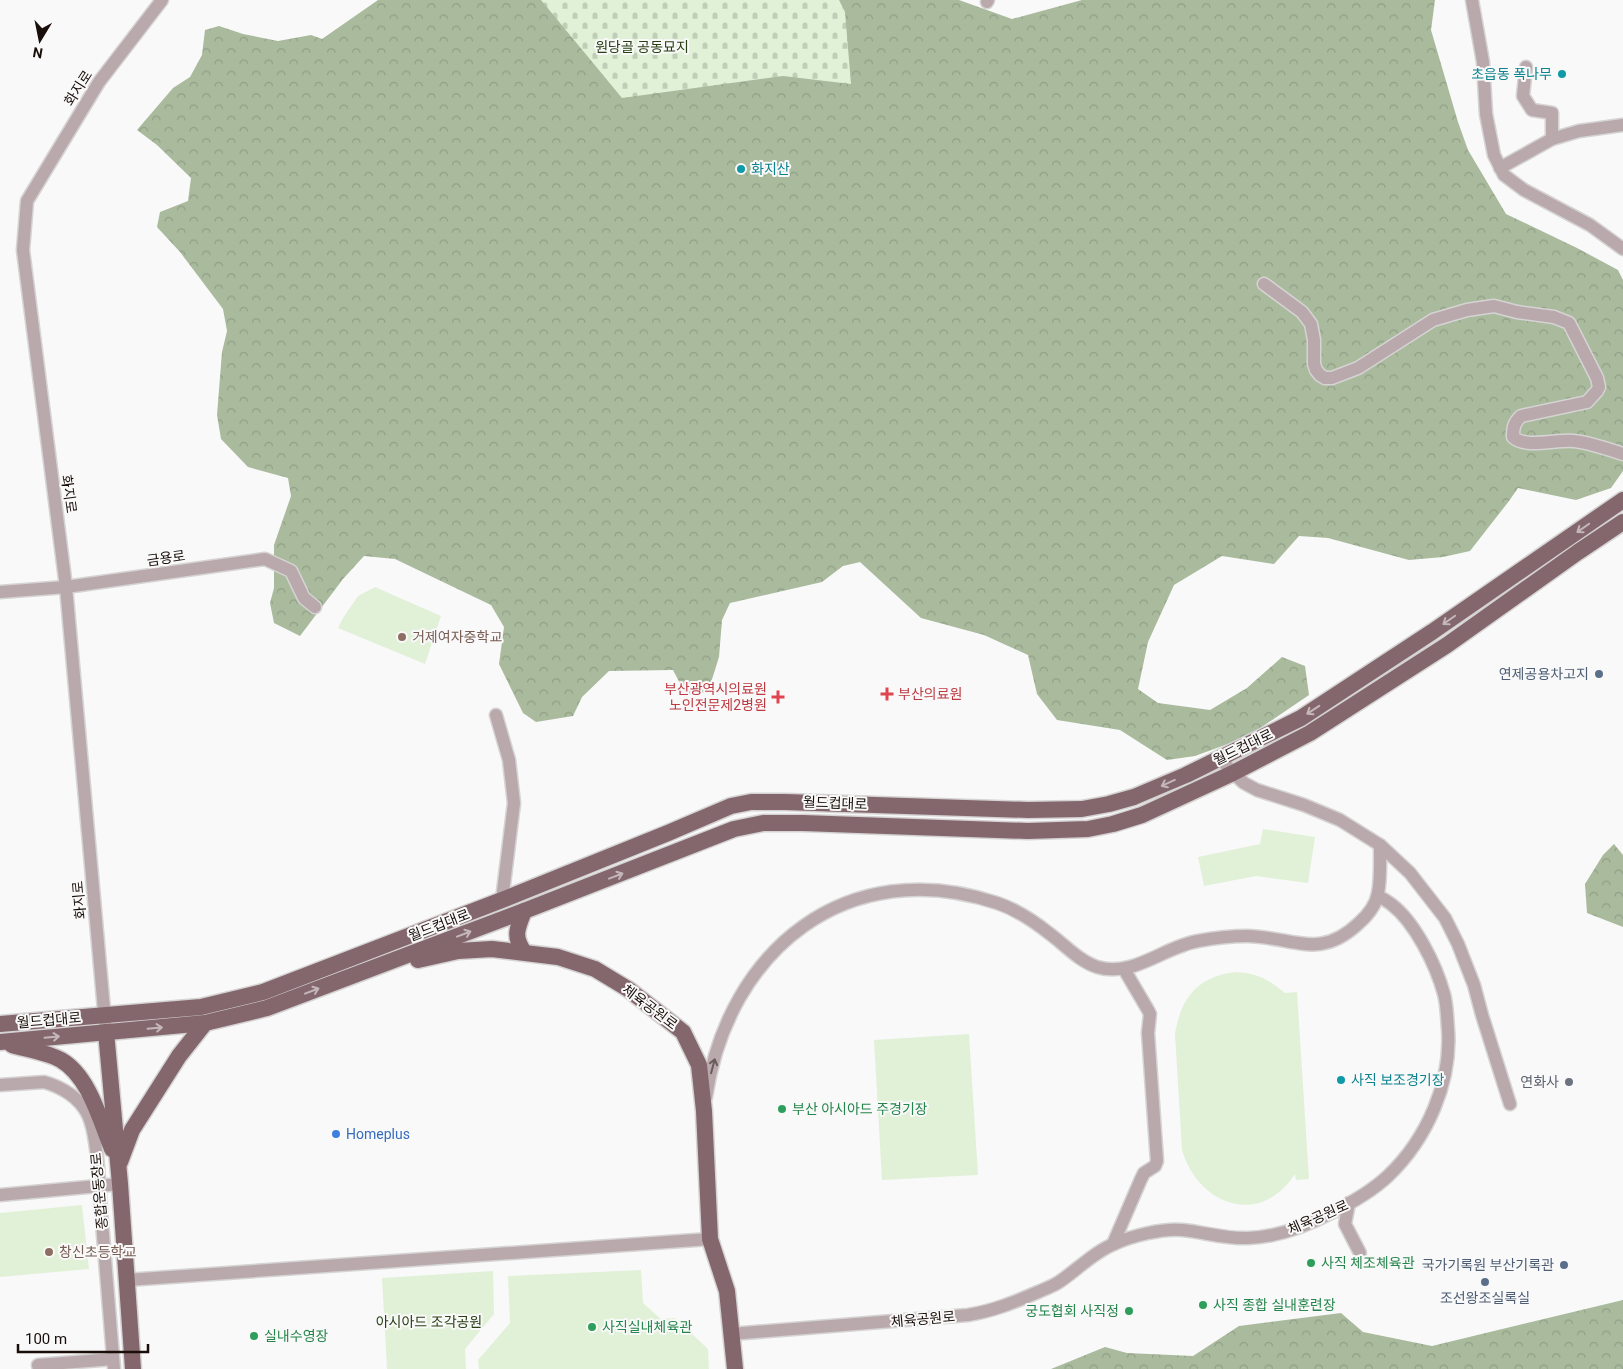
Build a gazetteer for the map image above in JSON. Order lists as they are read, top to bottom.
{
  "streets": {
    "main road": ["월드컵대로", "체육공원로", "종합운동장로"],
    "street": ["화지로", "금용로"]
  },
  "crossings": [
    ["화지로", "금용로"],
    ["화지로", "월드컵대로"],
    ["화지로", "종합운동장로"],
    ["월드컵대로", "체육공원로"],
    ["월드컵대로", "종합운동장로"]
  ],
  "parks": ["원당골 공동묘지", "아시아드 조각공원"],
  "places": {
    "other": [
      "초읍동 폭나무",
      "화지산",
      "거제여자중학교",
      "연제공용차고지",
      "사직 보조경기장",
      "연화사",
      "부산 아시아드 주경기장",
      "Homeplus",
      "창신초등학교",
      "사직 체조체육관",
      "국가기록원 부산기록관",
      "조선왕조실록실",
      "사직 종합 실내훈련장",
      "궁도협회 사직정",
      "사직실내체육관",
      "실내수영장"
    ],
    "health": ["부산의료원", "부산광역시의료원 노인전문제2병원"]
  },
  "scale_bar": "100 m",
  "north": "bottom"
}
